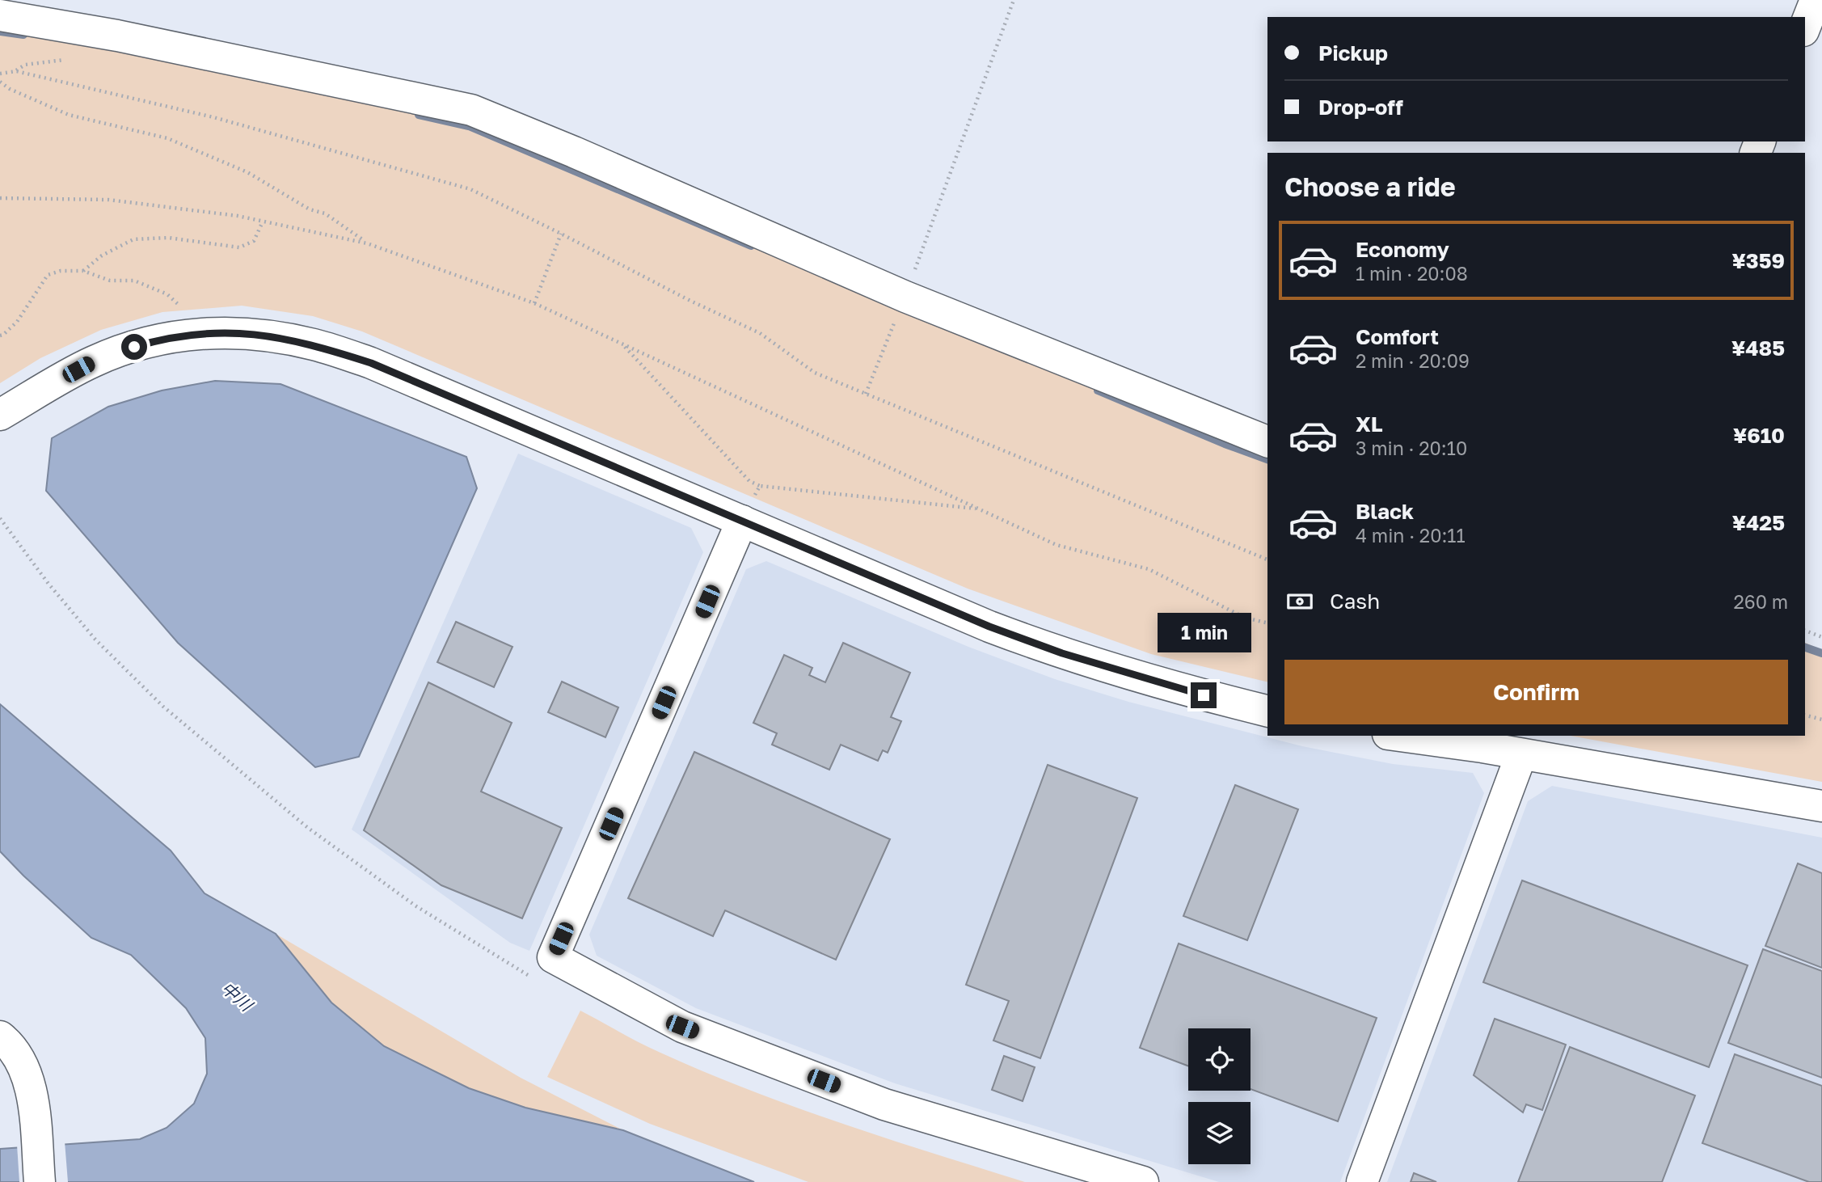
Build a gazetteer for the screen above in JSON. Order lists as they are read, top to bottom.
{
  "water": ["中川"],
  "page": {
    "banner": ["Pickup", "Drop-off"],
    "heading": "Choose a ride",
    "list": [
      {
        "name": "Economy",
        "note": "1 min · 20:08",
        "value": "¥359"
      },
      {
        "name": "Comfort",
        "note": "2 min · 20:09",
        "value": "¥485"
      },
      {
        "name": "XL",
        "note": "3 min · 20:10",
        "value": "¥610"
      },
      {
        "name": "Black",
        "note": "4 min · 20:11",
        "value": "¥425"
      }
    ],
    "pay": ["Cash", "260 m"],
    "bubble": "1 min",
    "buttons": "Confirm"
  }
}
